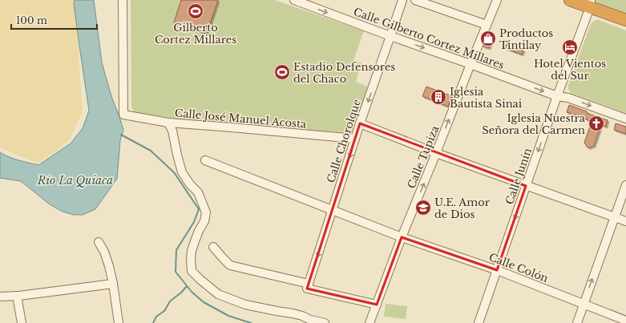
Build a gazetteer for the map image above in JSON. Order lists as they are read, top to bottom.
{
  "streets": {
    "street": [
      "Calle Gilberto Cortez Millares",
      "Calle José Manuel Acosta",
      "Calle Chorolque",
      "Calle Tupiza",
      "Calle Junín",
      "Calle Colón"
    ]
  },
  "crossings": [
    ["Calle Gilberto Cortez Millares", "Calle Chorolque"],
    ["Calle Gilberto Cortez Millares", "Calle Tupiza"],
    ["Calle Gilberto Cortez Millares", "Calle Junín"],
    ["Calle José Manuel Acosta", "Calle Chorolque"],
    ["Calle Chorolque", "Calle Colón"],
    ["Calle Tupiza", "Calle Colón"],
    ["Calle Junín", "Calle Colón"]
  ],
  "one_way": [
    "Calle Gilberto Cortez Millares",
    "Calle Chorolque",
    "Calle Tupiza",
    "Calle Junín"
  ],
  "water": ["Río La Quiaca"],
  "places": {
    "sports": ["Gilberto Cortez Millares", "Estadio Defensores del Chaco"],
    "shop": ["Productos Tintilay"],
    "hotel": ["Hotel Vientos del Sur"],
    "building": ["Iglesia Bautista Sinai"],
    "church": ["Iglesia Nuestra Señora del Carmen"],
    "school or university": ["U.E. Amor de Dios"]
  },
  "scale_bar": "100 m"
}
